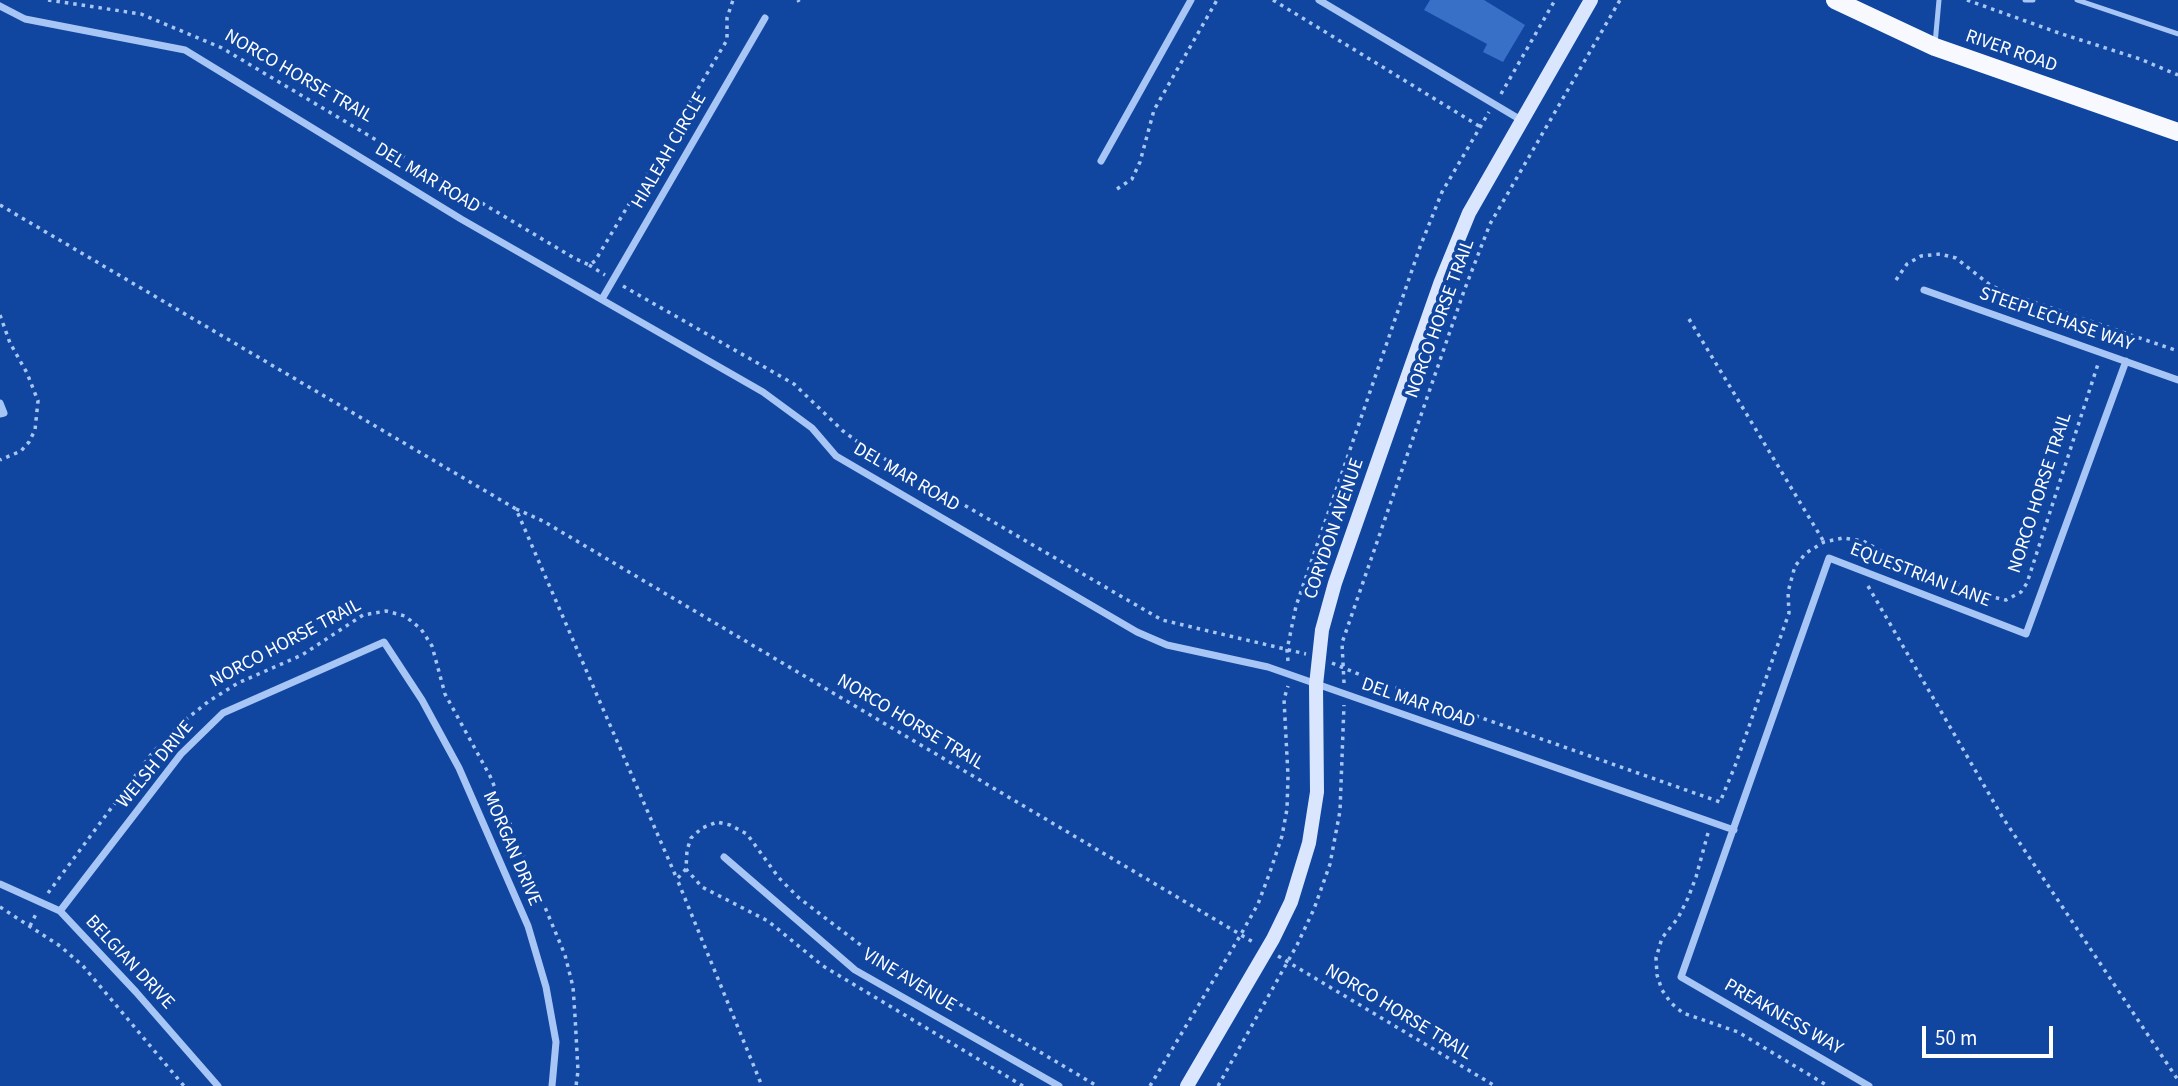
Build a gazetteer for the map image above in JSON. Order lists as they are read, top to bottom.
{
  "streets": {
    "main road": ["RIVER ROAD", "CORYDON AVENUE"],
    "street": [
      "HIALEAH CIRCLE",
      "DEL MAR ROAD",
      "STEEPLECHASE WAY",
      "EQUESTRIAN LANE",
      "WELSH DRIVE",
      "MORGAN DRIVE",
      "BELGIAN DRIVE",
      "VINE AVENUE",
      "PREAKNESS WAY"
    ],
    "path": ["NORCO HORSE TRAIL"]
  },
  "crossings": [
    ["NORCO HORSE TRAIL", "HIALEAH CIRCLE"],
    ["NORCO HORSE TRAIL", "DEL MAR ROAD"],
    ["NORCO HORSE TRAIL", "STEEPLECHASE WAY"],
    ["NORCO HORSE TRAIL", "CORYDON AVENUE"],
    ["NORCO HORSE TRAIL", "BELGIAN DRIVE"],
    ["HIALEAH CIRCLE", "DEL MAR ROAD"],
    ["DEL MAR ROAD", "CORYDON AVENUE"],
    ["DEL MAR ROAD", "EQUESTRIAN LANE"],
    ["STEEPLECHASE WAY", "EQUESTRIAN LANE"],
    ["EQUESTRIAN LANE", "PREAKNESS WAY"],
    ["WELSH DRIVE", "MORGAN DRIVE"],
    ["WELSH DRIVE", "BELGIAN DRIVE"]
  ],
  "scale_bar": "50 m"
}
